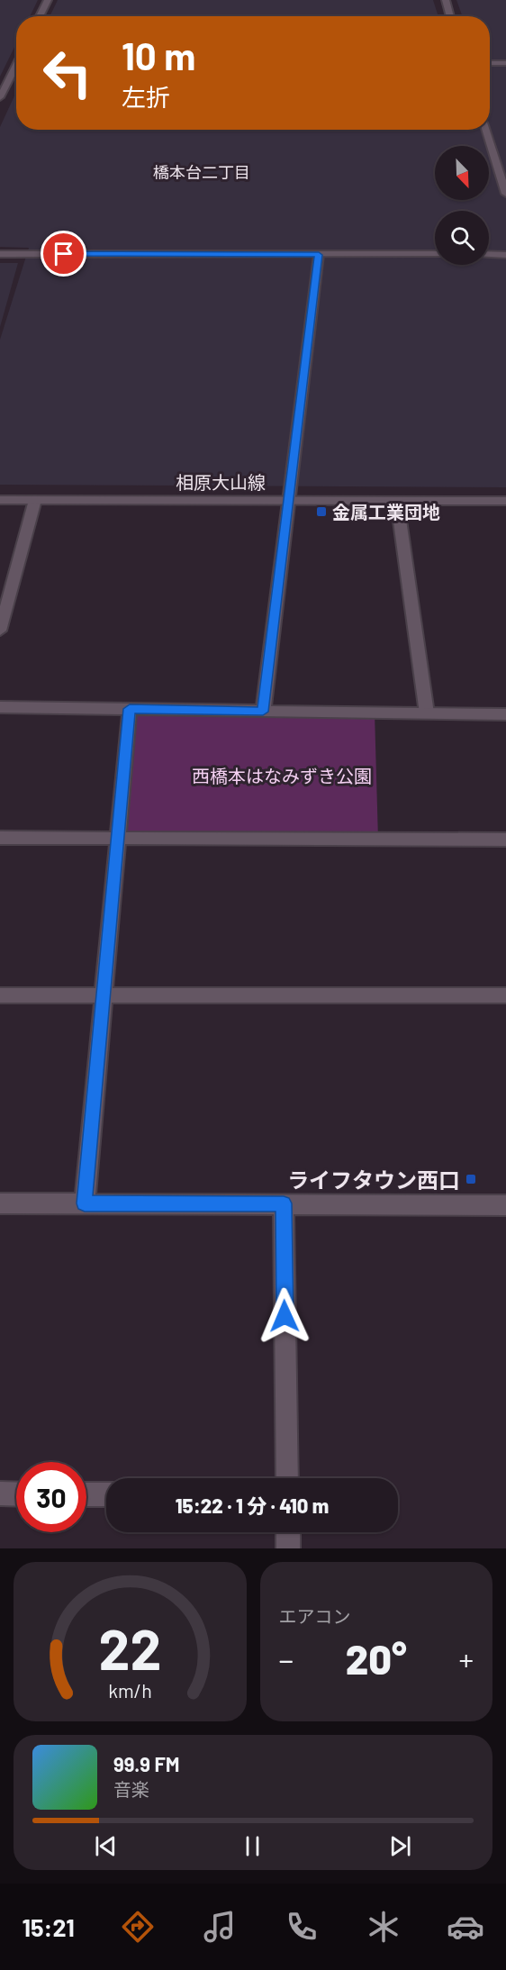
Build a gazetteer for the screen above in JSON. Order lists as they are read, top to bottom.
{
  "streets": {
    "street": ["相原大山線"]
  },
  "districts": ["橋本台二丁目"],
  "parks": ["西橋本はなみずき公園"],
  "places": {
    "transit": ["金属工業団地", "ライフタウン西口"]
  },
  "north": "bottom right",
  "page": {
    "turn": ["10 m", "左折"],
    "limit": "30",
    "trip": "15:22 · 1 分 · 410 m",
    "tile": "エアコン",
    "heat": ["−", "20°", "+"],
    "song": ["99.9 FM", "音楽"],
    "tabs": "15:21",
    "gauge": ["22", "km/h"]
  }
}
